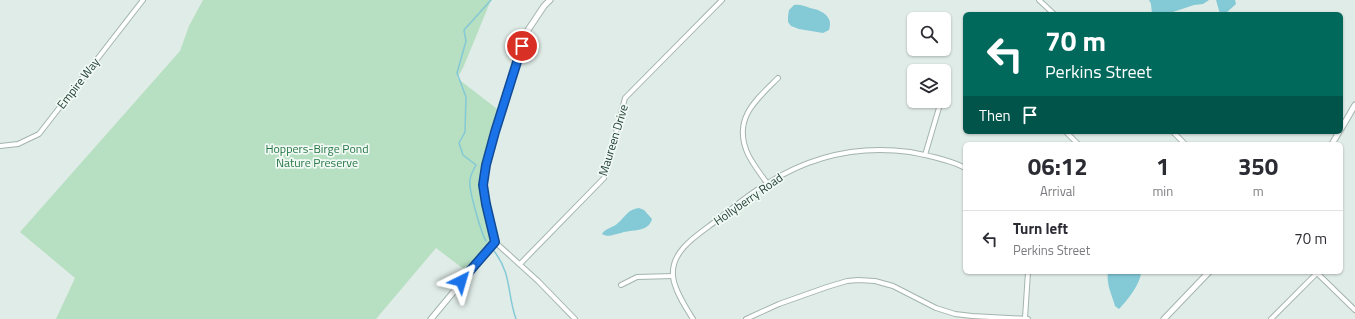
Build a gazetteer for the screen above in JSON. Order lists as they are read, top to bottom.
{
  "streets": {
    "street": ["Empire Way", "Maureen Drive", "Hollyberry Road"]
  },
  "parks": ["Hoppers-Birge Pond Nature Preserve"],
  "page": {
    "turn": ["70 m", "Perkins Street"],
    "then": "Then",
    "eta": [
      "06:12",
      "Arrival",
      "1",
      "min",
      "350",
      "m"
    ],
    "list": [
      {
        "name": "Turn left",
        "note": "Perkins Street",
        "value": "70 m"
      }
    ]
  }
}
